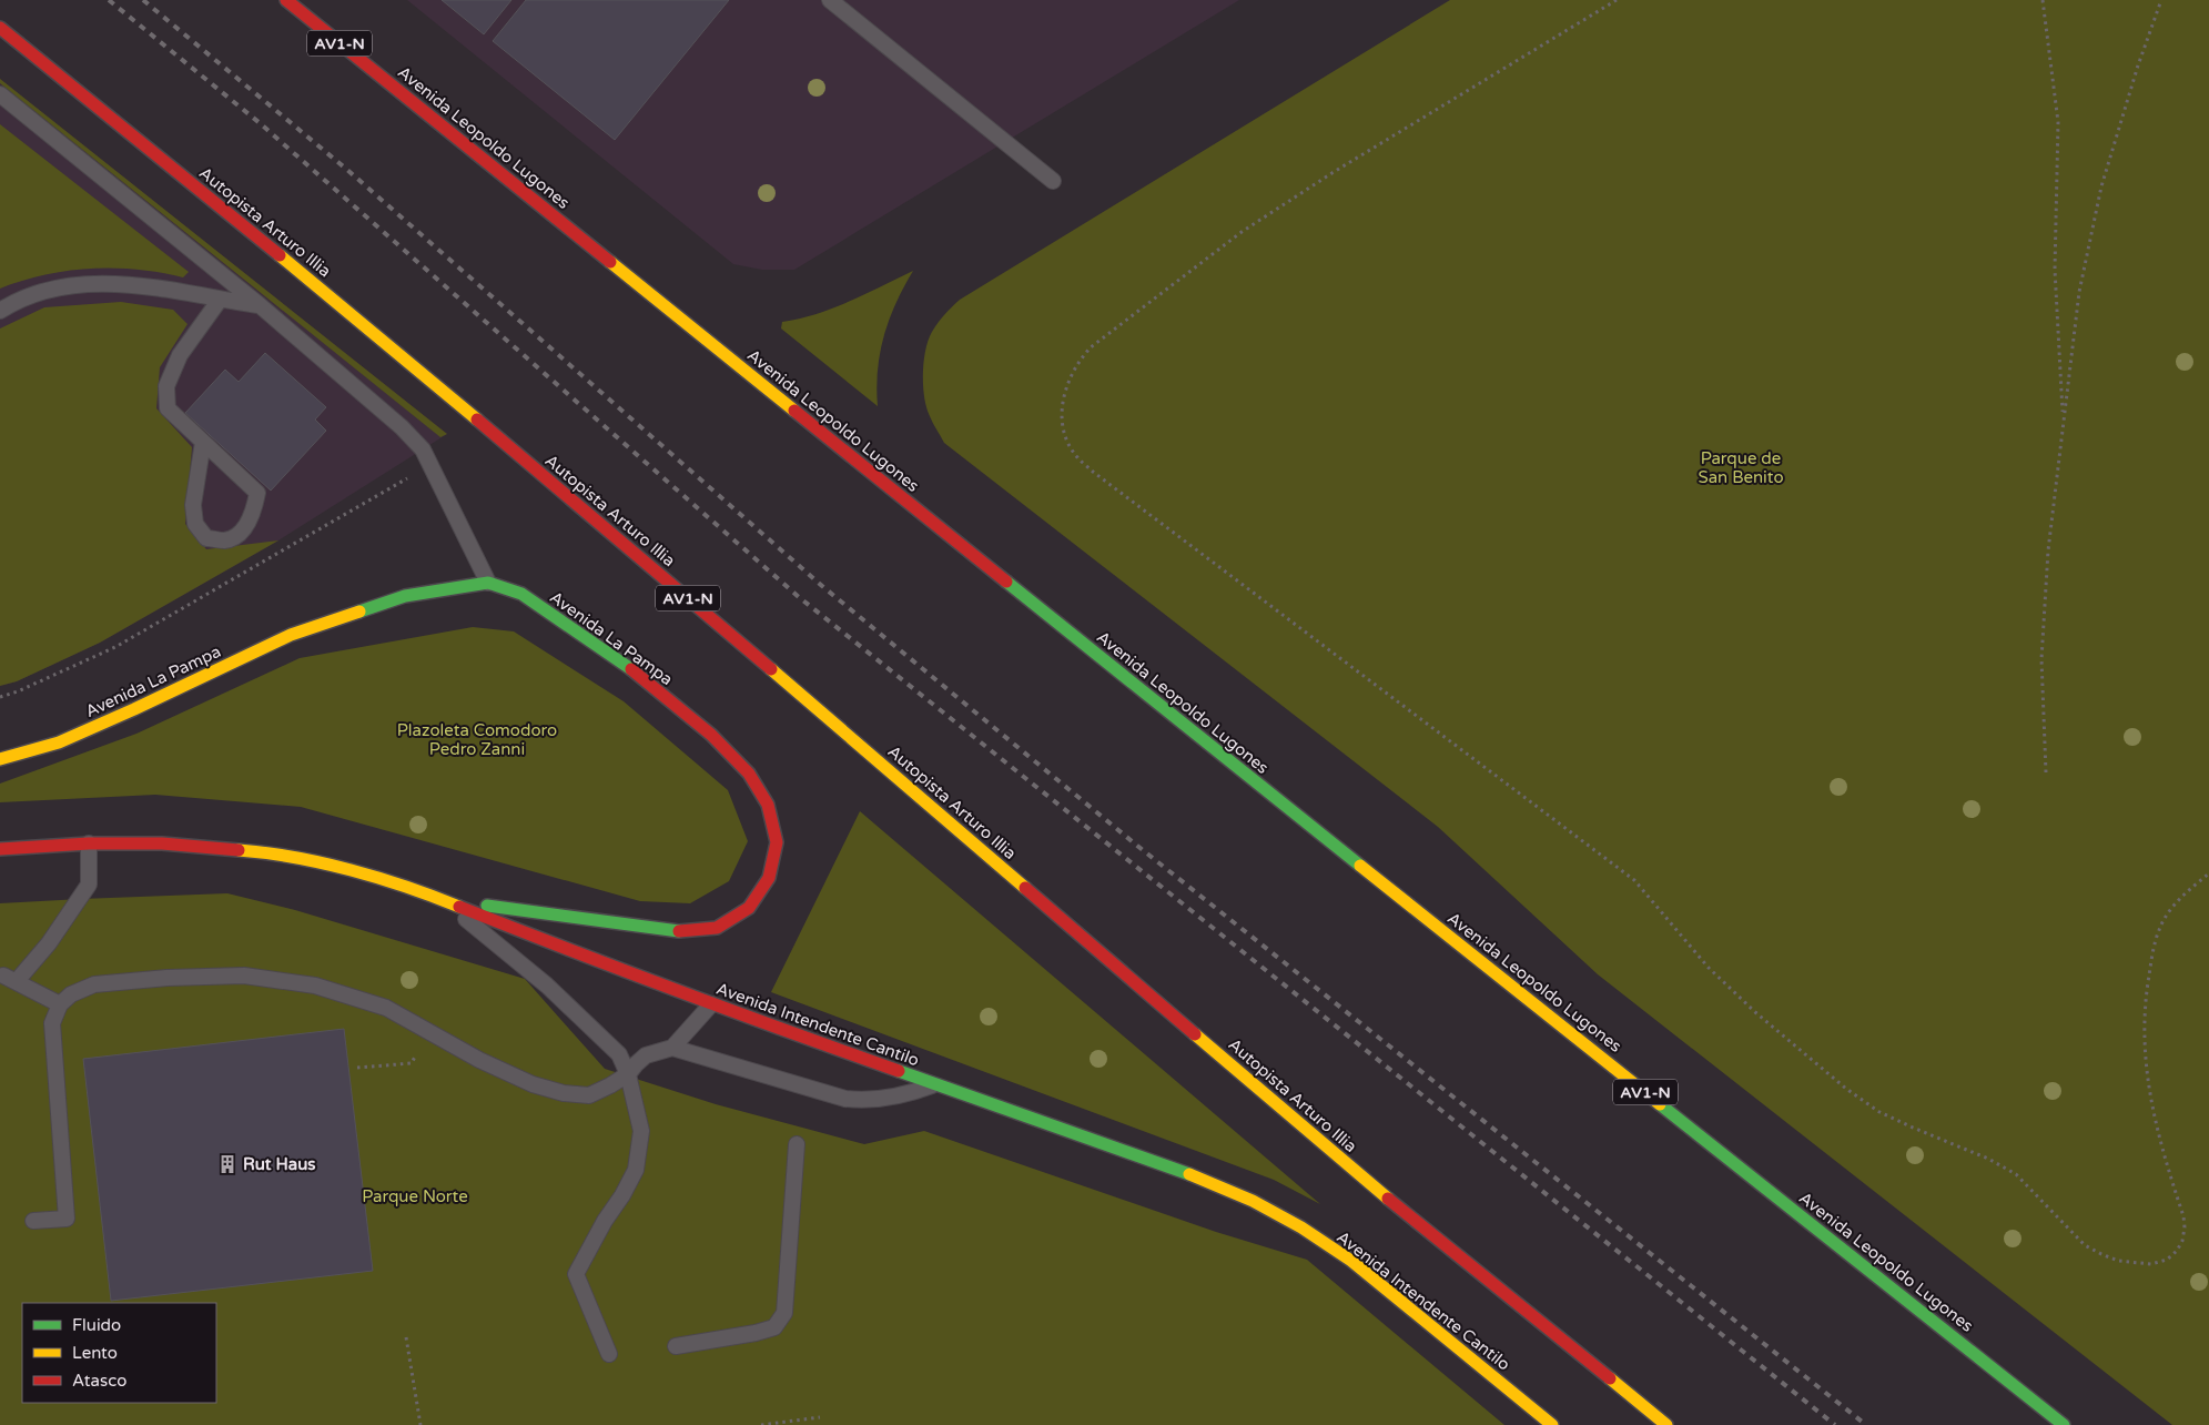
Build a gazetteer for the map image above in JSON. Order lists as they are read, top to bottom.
{
  "streets": {
    "main road": [
      "AV1-N",
      "Avenida Leopoldo Lugones",
      "Autopista Arturo Illia",
      "Avenida La Pampa",
      "Avenida Intendente Cantilo"
    ]
  },
  "crossings": [
    ["Avenida La Pampa", "Avenida Intendente Cantilo"]
  ],
  "parks": ["Parque de San Benito", "Plazoleta Comodoro Pedro Zanni", "Parque Norte"],
  "places": {
    "building": ["Rut Haus"]
  },
  "legend": ["Fluido", "Lento", "Atasco"]
}
